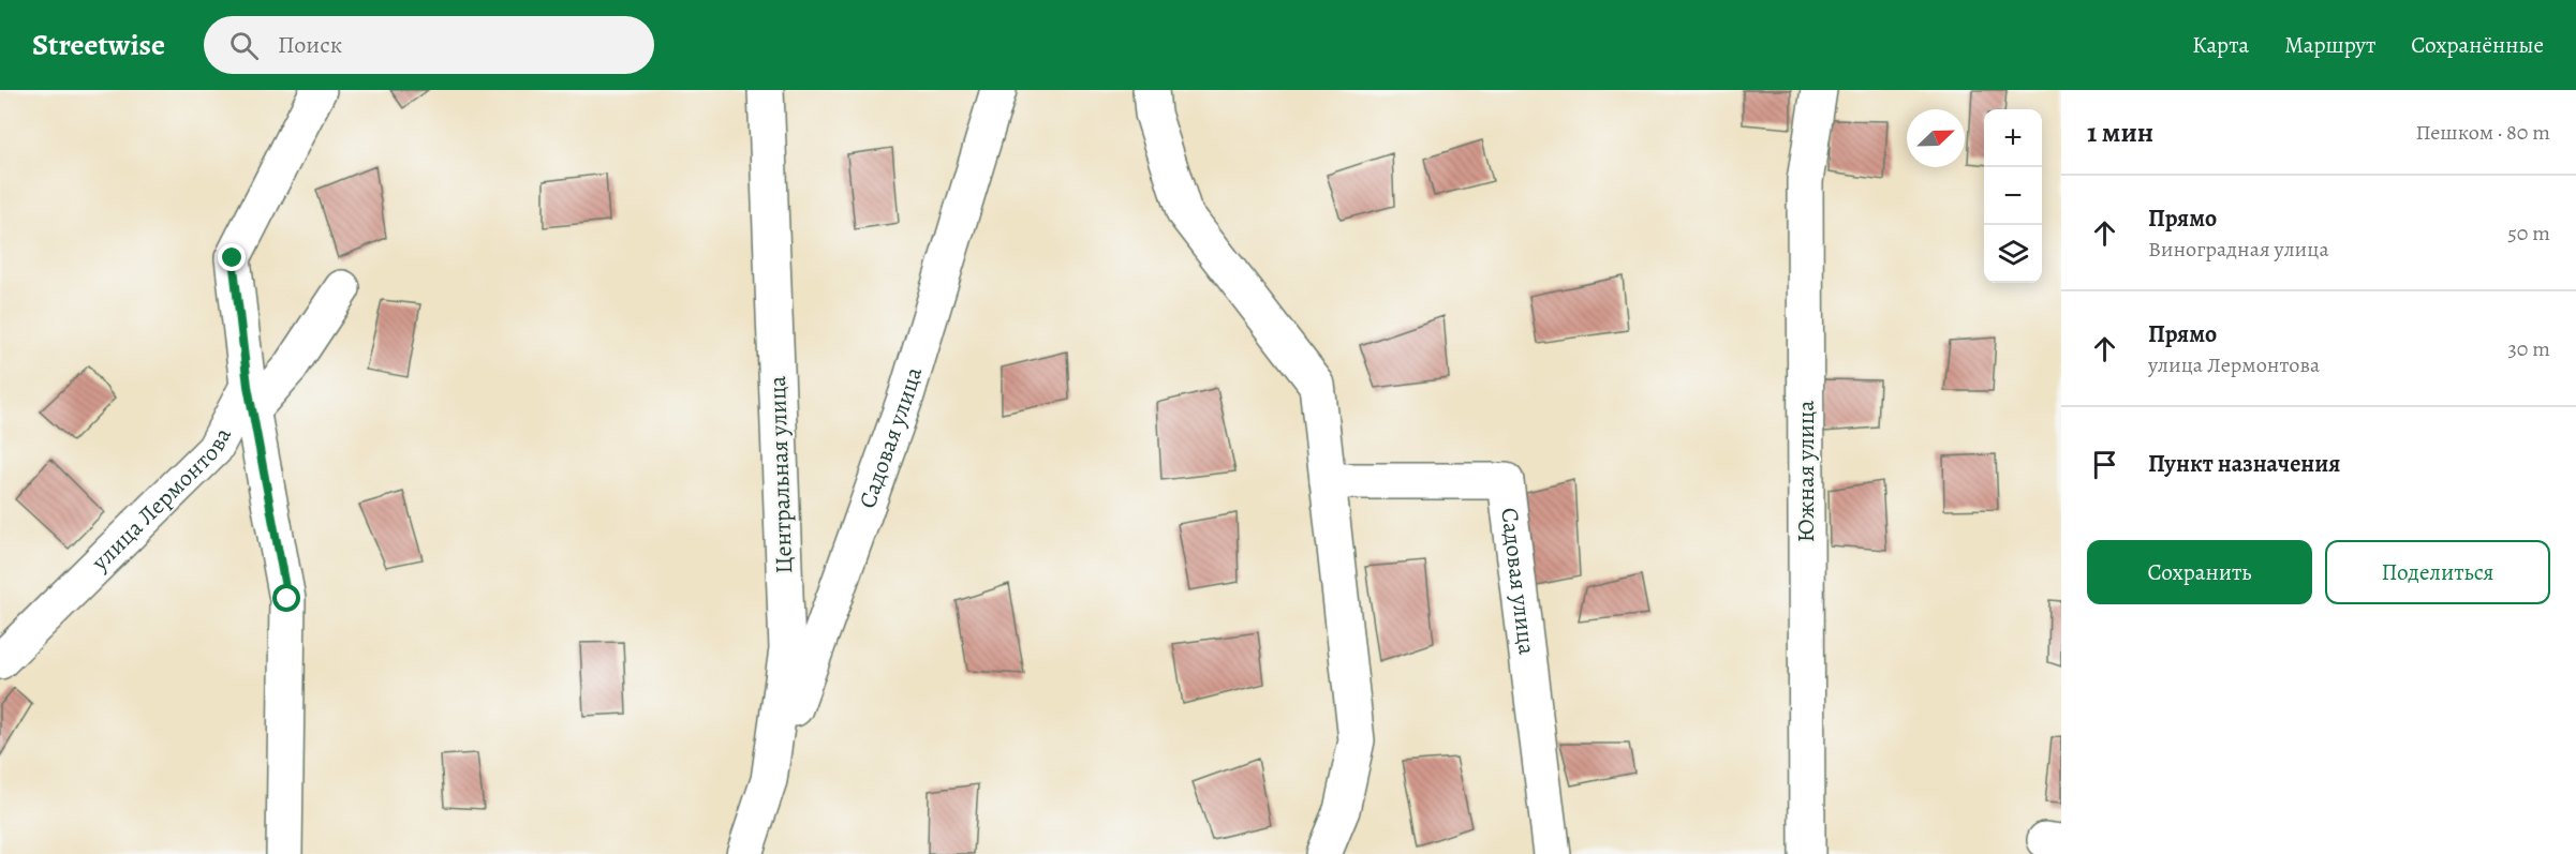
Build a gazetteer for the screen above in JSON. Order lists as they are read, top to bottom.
{
  "streets": {
    "street": [
      "Садовая улица",
      "Южная улица",
      "Центральная улица",
      "улица Лермонтова"
    ]
  },
  "crossings": [
    ["Садовая улица", "Центральная улица"]
  ],
  "north": "top right",
  "page": {
    "header": "Streetwise",
    "search": "Поиск",
    "nav": ["Карта", "Маршрут", "Сохранённые"],
    "heading": ["1 мин", "Пешком · 80 m"],
    "map_buttons": ["+", "−"],
    "list": [
      ["Прямо", "Виноградная улица", "50 m"],
      ["Прямо", "улица Лермонтова", "30 m"],
      "Пункт назначения"
    ],
    "buttons": ["Сохранить", "Поделиться"]
  }
}
